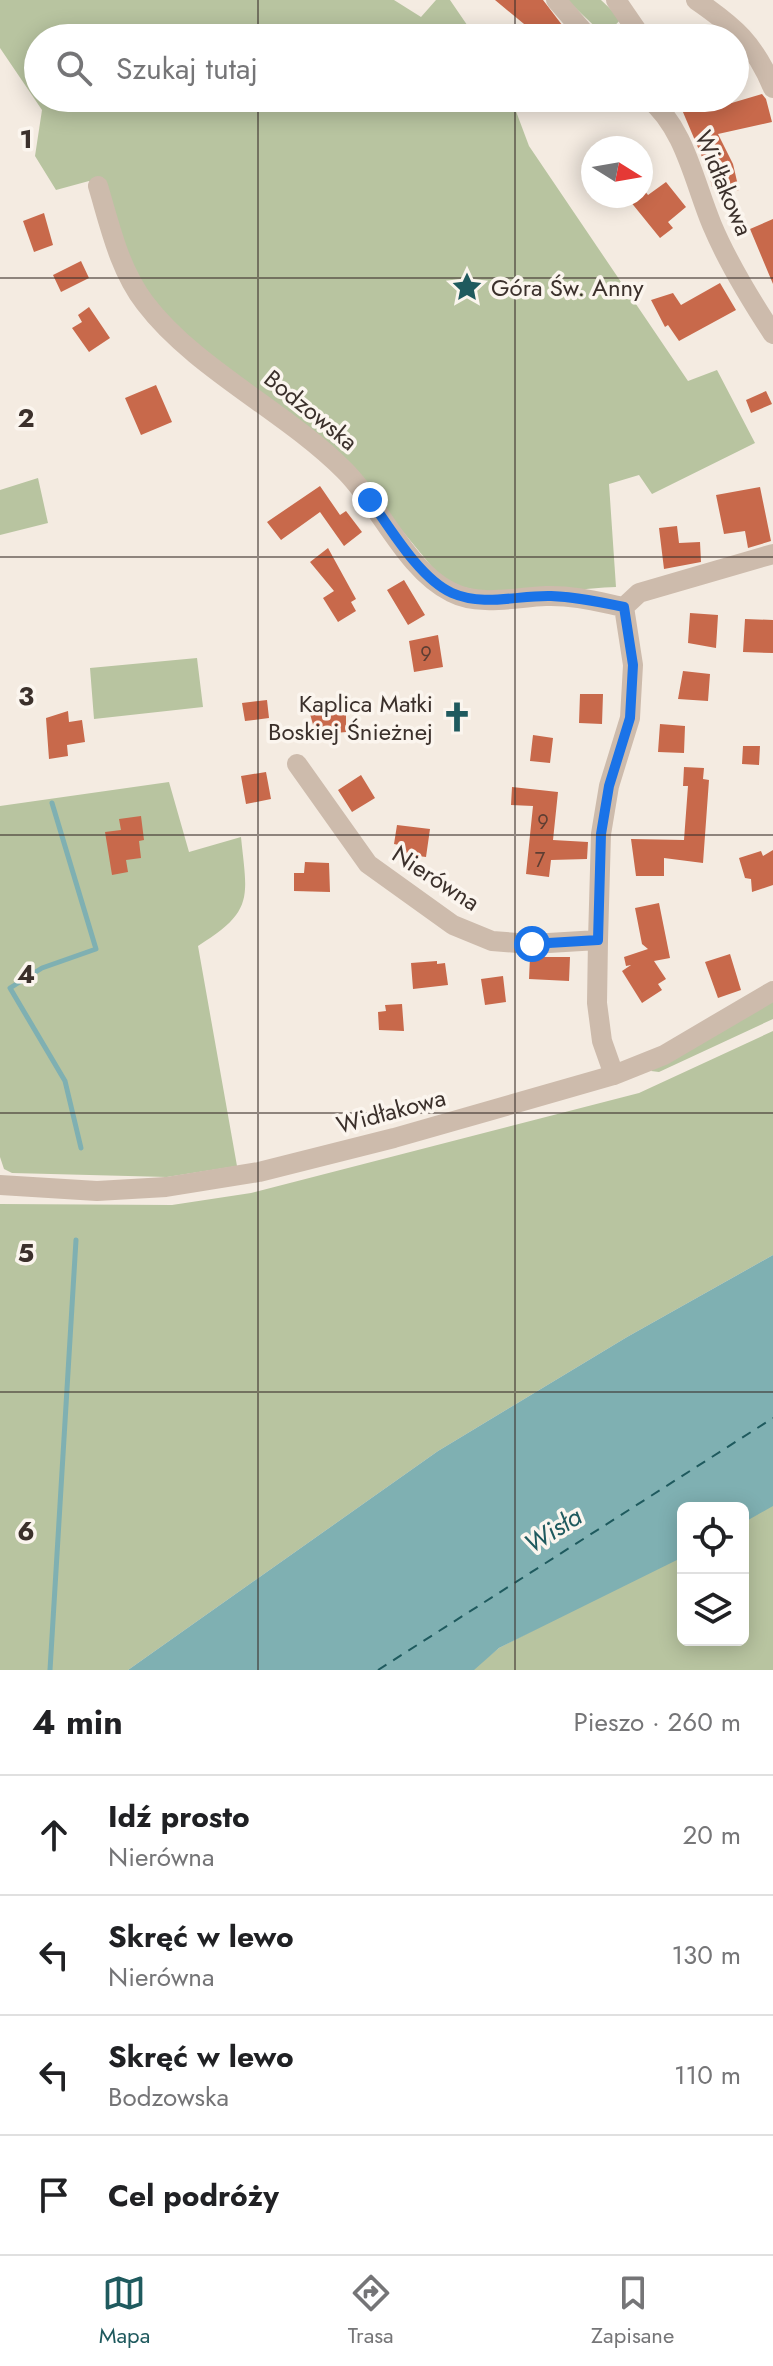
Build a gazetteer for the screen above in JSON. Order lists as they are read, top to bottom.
{
  "streets": {
    "street": ["Widłakowa", "Bodzowska", "Nierówna"]
  },
  "water": ["Wisła"],
  "places": {
    "place": ["Góra Św. Anny"],
    "church": ["Kaplica Matki Boskiej Śnieżnej"]
  },
  "house_numbers": ["9", "9", "7"],
  "north": "right",
  "page": {
    "search": "Szukaj tutaj",
    "heading": ["4 min", "Pieszo · 260 m"],
    "list": [
      ["Idź prosto", "Nierówna", "20 m"],
      ["Skręć w lewo", "Nierówna", "130 m"],
      ["Skręć w lewo", "Bodzowska", "110 m"],
      "Cel podróży"
    ],
    "nav": ["Mapa", "Trasa", "Zapisane"]
  },
  "grid": {
    "rows": [
      "1",
      "2",
      "3",
      "4",
      "5",
      "6"
    ]
  }
}
